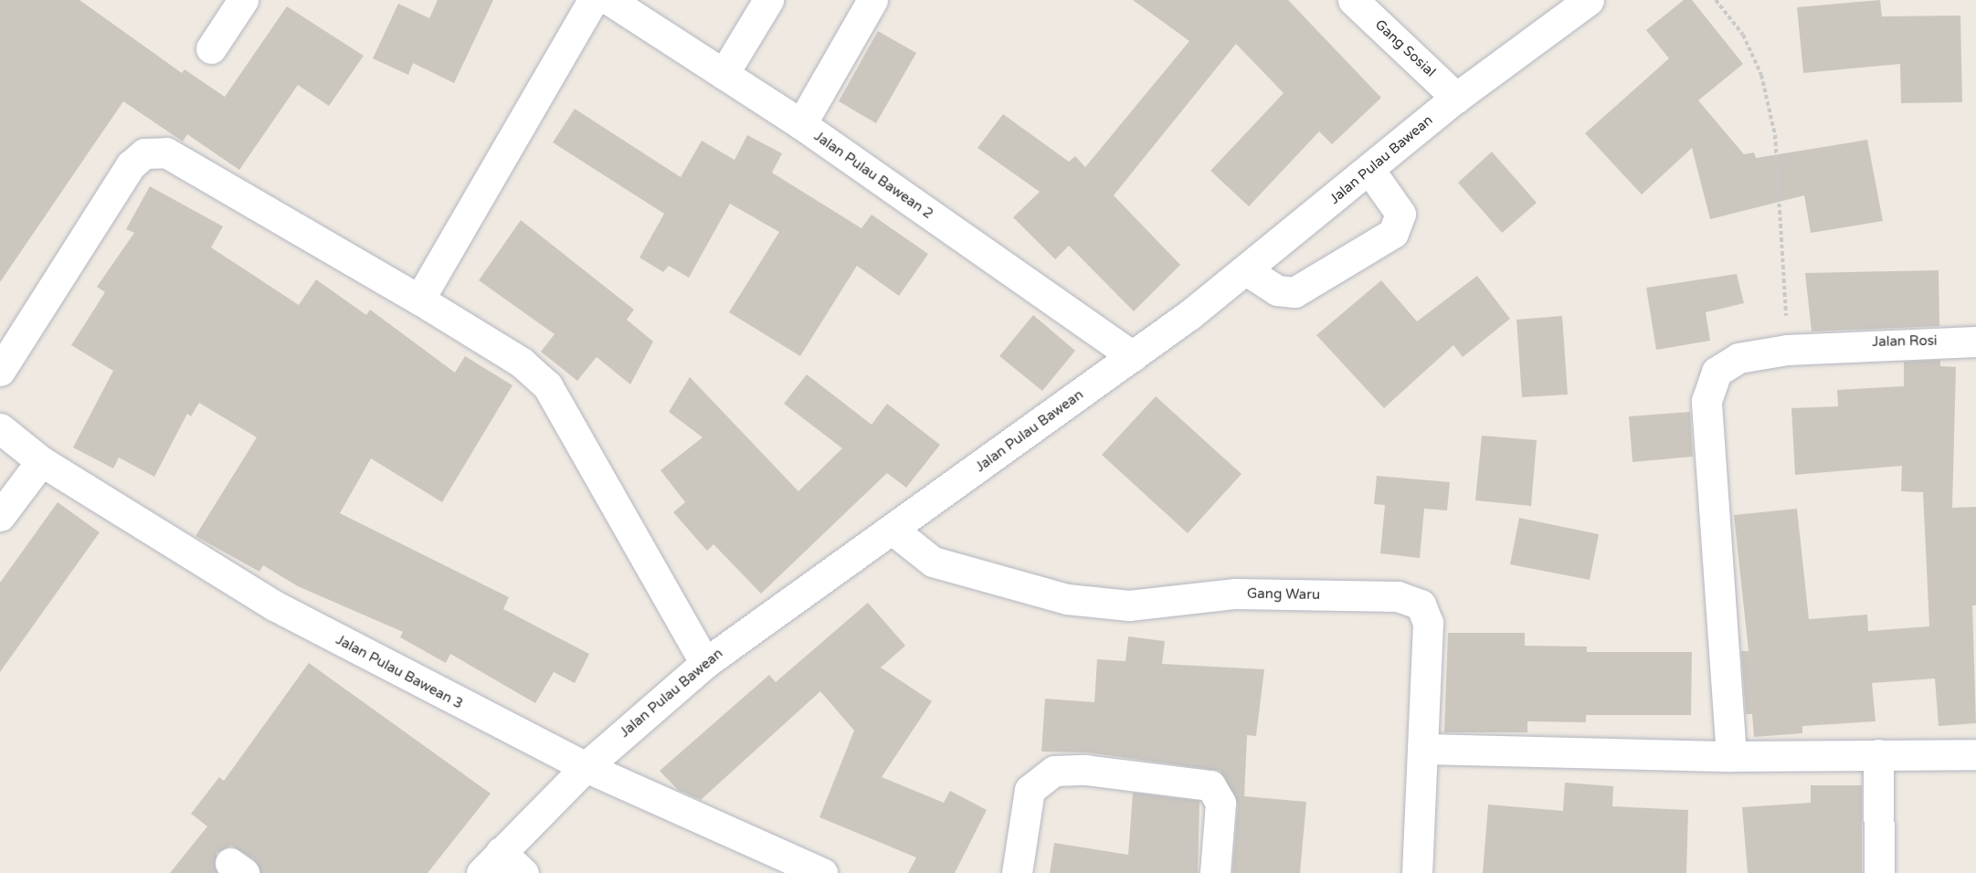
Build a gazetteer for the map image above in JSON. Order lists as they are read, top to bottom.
{
  "streets": {
    "street": [
      "Gang Sosial",
      "Jalan Pulau Bawean",
      "Jalan Pulau Bawean 2",
      "Jalan Rosi",
      "Gang Waru",
      "Jalan Pulau Bawean 3"
    ]
  },
  "crossings": [
    ["Gang Sosial", "Jalan Pulau Bawean"],
    ["Jalan Pulau Bawean", "Jalan Pulau Bawean 2"],
    ["Jalan Pulau Bawean", "Gang Waru"],
    ["Jalan Pulau Bawean", "Jalan Pulau Bawean 3"]
  ]
}
